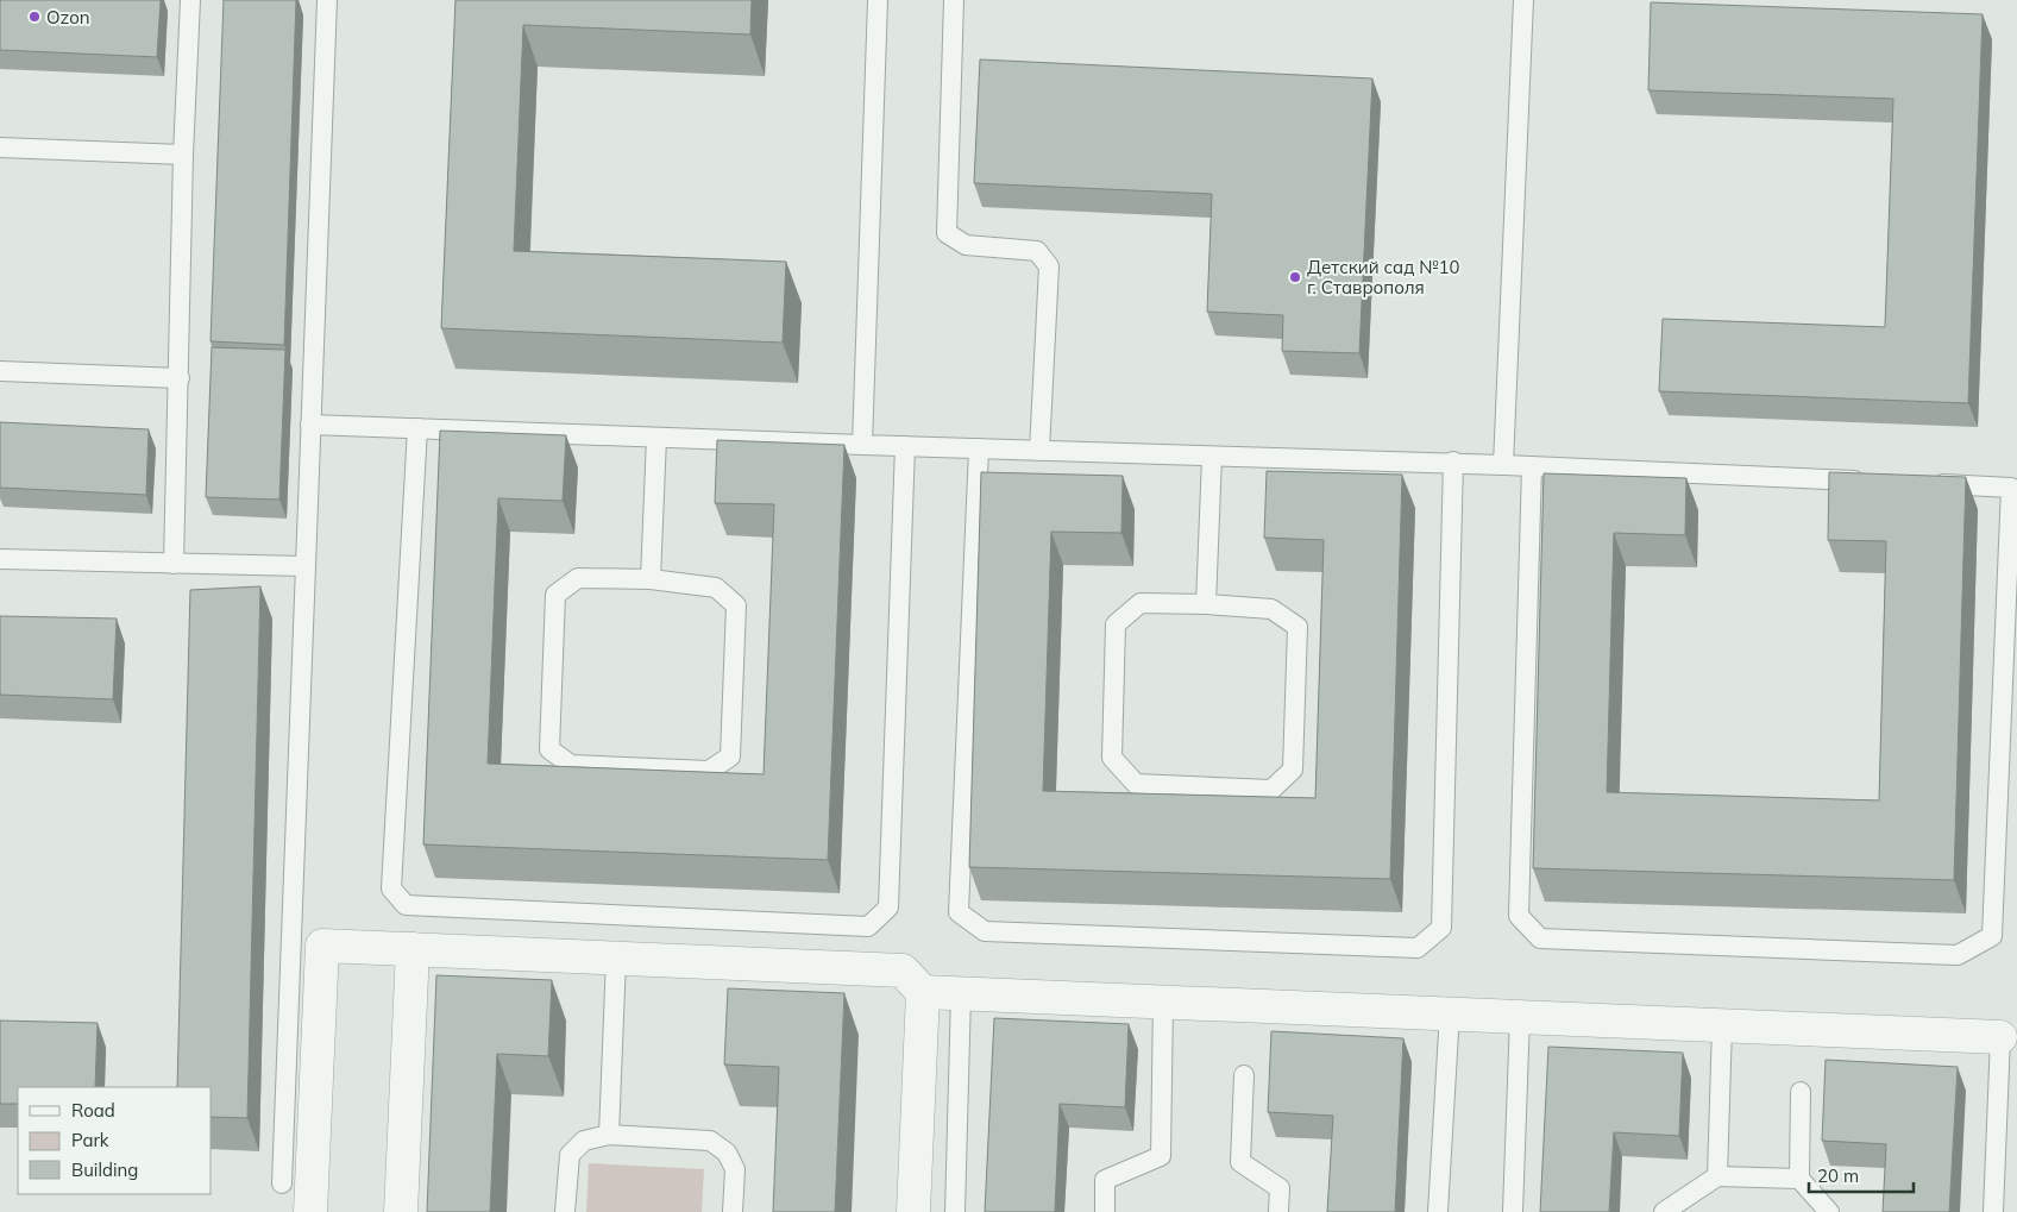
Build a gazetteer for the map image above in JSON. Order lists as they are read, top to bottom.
{
  "places": ["Ozon", "Детский сад №10 г. Ставрополя"],
  "legend": ["Road", "Park", "Building"],
  "scale_bar": "20 m"
}
